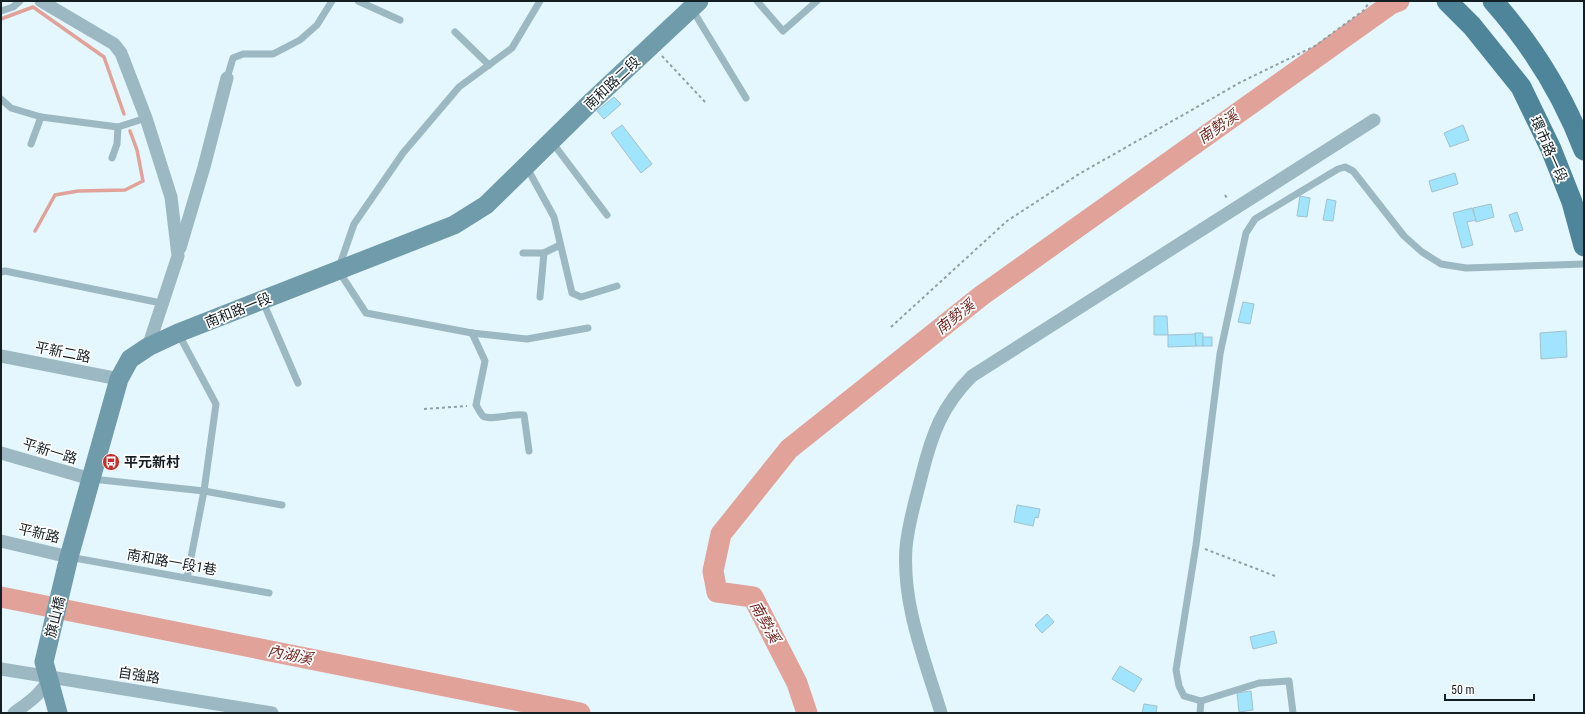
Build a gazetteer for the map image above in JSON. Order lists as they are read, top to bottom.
{
  "streets": {
    "main road": [
      "南和路二段",
      "環市路一段",
      "南和路一段",
      "旗山橋"
    ],
    "street": [
      "平新二路",
      "平新一路",
      "平新路",
      "自強路"
    ],
    "lane": ["南和路一段1巷"]
  },
  "crossings": [
    ["南和路二段", "南和路一段"],
    ["南和路一段", "平新二路"],
    ["南和路一段", "平新一路"],
    ["南和路一段", "平新路"],
    ["南和路一段", "南和路一段1巷"],
    ["南和路一段", "旗山橋"],
    ["平新路", "南和路一段1巷"],
    ["平新路", "旗山橋"],
    ["南和路一段1巷", "旗山橋"],
    ["旗山橋", "自強路"]
  ],
  "water": ["南勢溪", "內湖溪"],
  "places": {
    "bus stop": ["平元新村"]
  },
  "scale_bar": "50 m"
}
